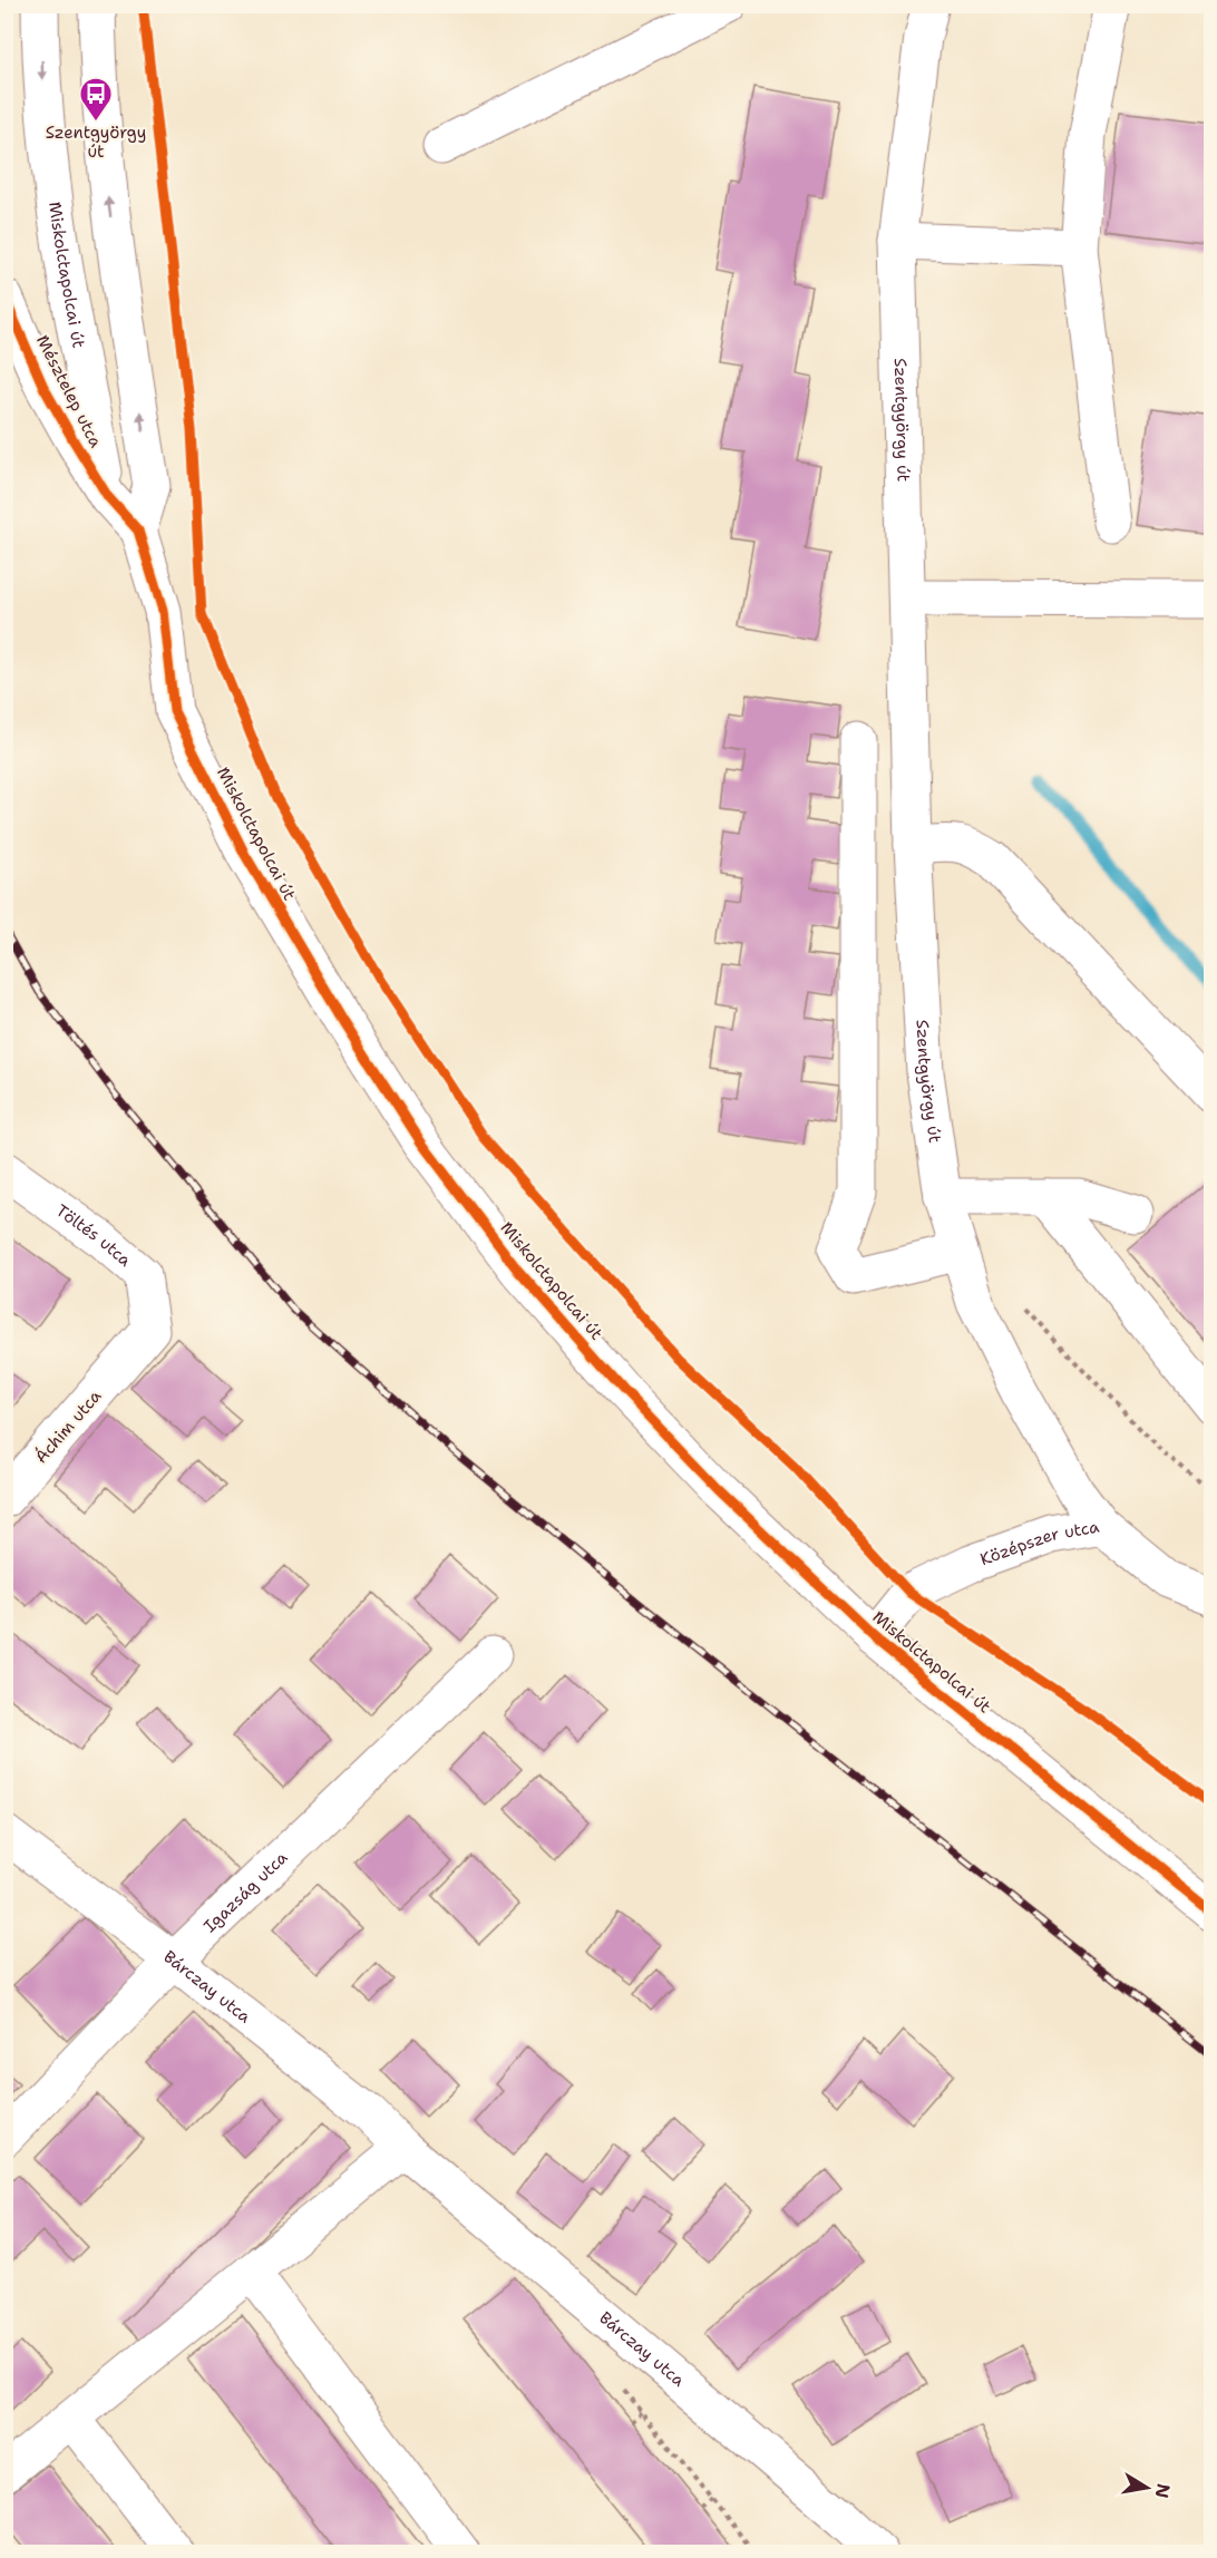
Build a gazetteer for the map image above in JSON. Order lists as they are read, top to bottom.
{
  "streets": {
    "street": [
      "Miskolctapolcai út",
      "Mésztelep utca",
      "Szentgyörgy út",
      "Töltés utca",
      "Áchim utca",
      "Középszer utca",
      "Igazság utca",
      "Bárczay utca"
    ]
  },
  "crossings": [
    ["Miskolctapolcai út", "Mésztelep utca"],
    ["Miskolctapolcai út", "Középszer utca"],
    ["Szentgyörgy út", "Középszer utca"],
    ["Töltés utca", "Áchim utca"],
    ["Igazság utca", "Bárczay utca"]
  ],
  "places": {
    "bus stop": ["Szentgyörgy út"]
  },
  "north": "right"
}
